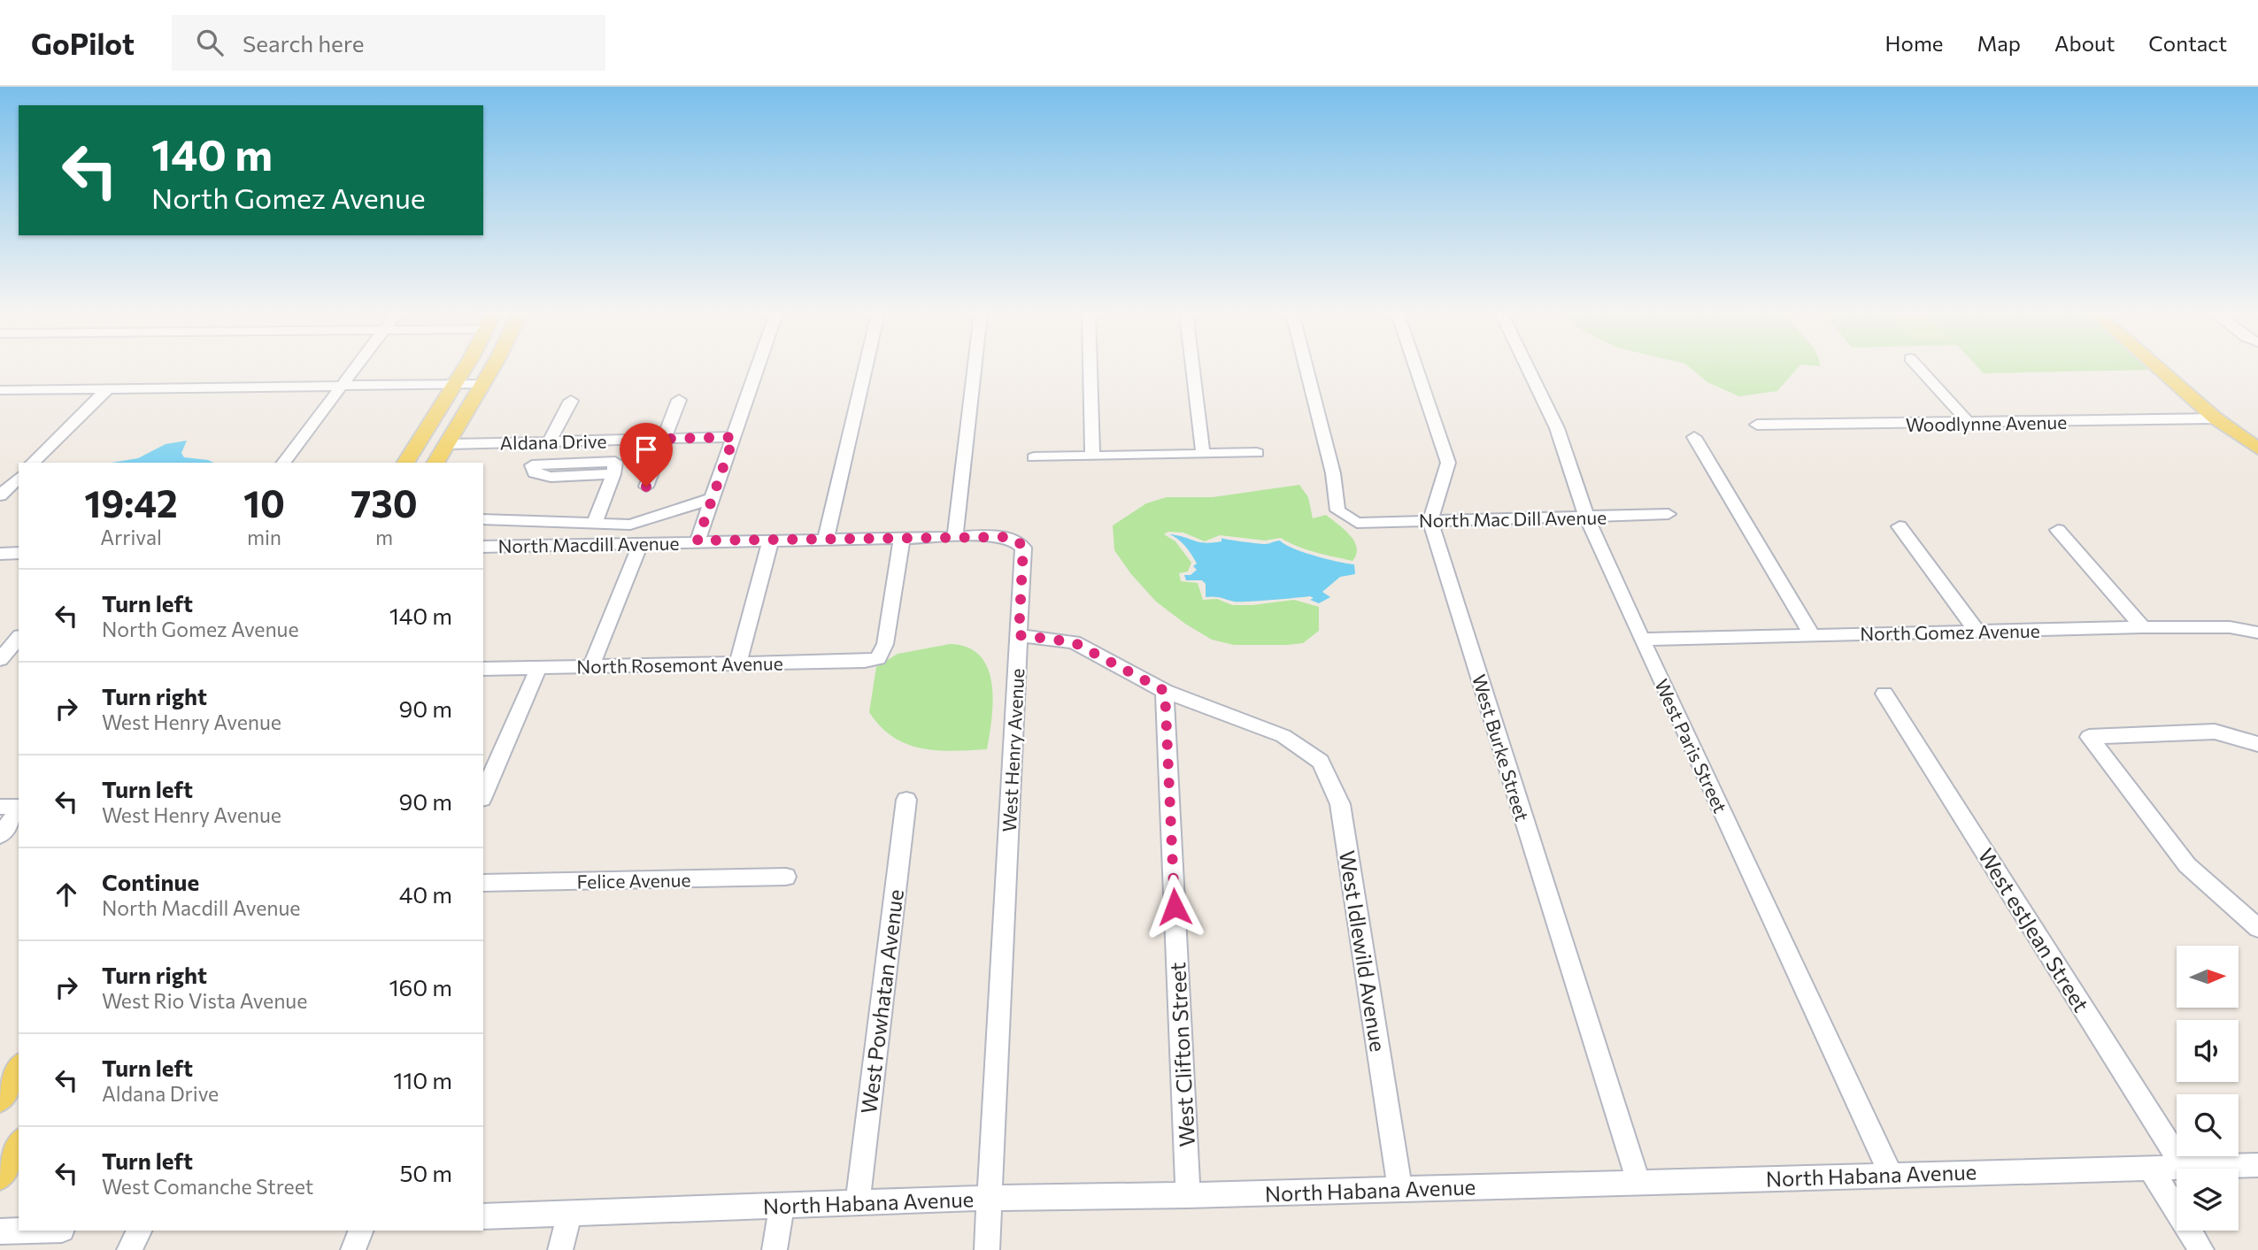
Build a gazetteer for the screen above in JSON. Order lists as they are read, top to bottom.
{
  "streets": {
    "street": [
      "Woodlynne Avenue",
      "Aldana Drive",
      "North Mac Dill Avenue",
      "North Macdill Avenue",
      "North Gomez Avenue",
      "North Rosemont Avenue",
      "West Paris Street",
      "West Burke Street",
      "West Henry Avenue",
      "Felice Avenue",
      "West estJean Street",
      "West Idlewild Avenue",
      "West Powhatan Avenue",
      "West Clifton Street",
      "North Habana Avenue"
    ]
  },
  "crossings": [
    ["North Mac Dill Avenue", "West Paris Street"],
    ["North Mac Dill Avenue", "West Burke Street"],
    ["North Macdill Avenue", "North Rosemont Avenue"],
    ["North Macdill Avenue", "West Henry Avenue"],
    ["North Gomez Avenue", "West Paris Street"],
    ["West Paris Street", "North Habana Avenue"],
    ["West Burke Street", "North Habana Avenue"],
    ["West Henry Avenue", "North Habana Avenue"],
    ["West estJean Street", "North Habana Avenue"],
    ["West Idlewild Avenue", "West Clifton Street"],
    ["West Idlewild Avenue", "North Habana Avenue"],
    ["West Powhatan Avenue", "North Habana Avenue"],
    ["West Clifton Street", "North Habana Avenue"]
  ],
  "north": "right",
  "page": {
    "header": "GoPilot",
    "search": "Search here",
    "nav": [
      "Home",
      "Map",
      "About",
      "Contact"
    ],
    "turn": ["140 m", "North Gomez Avenue"],
    "eta": [
      "19:42",
      "Arrival",
      "10",
      "min",
      "730",
      "m"
    ],
    "list": [
      {
        "name": "Turn left",
        "note": "North Gomez Avenue",
        "value": "140 m"
      },
      {
        "name": "Turn right",
        "note": "West Henry Avenue",
        "value": "90 m"
      },
      {
        "name": "Turn left",
        "note": "West Henry Avenue",
        "value": "90 m"
      },
      {
        "name": "Continue",
        "note": "North Macdill Avenue",
        "value": "40 m"
      },
      {
        "name": "Turn right",
        "note": "West Rio Vista Avenue",
        "value": "160 m"
      },
      {
        "name": "Turn left",
        "note": "Aldana Drive",
        "value": "110 m"
      },
      {
        "name": "Turn left",
        "note": "West Comanche Street",
        "value": "50 m"
      }
    ]
  }
}
